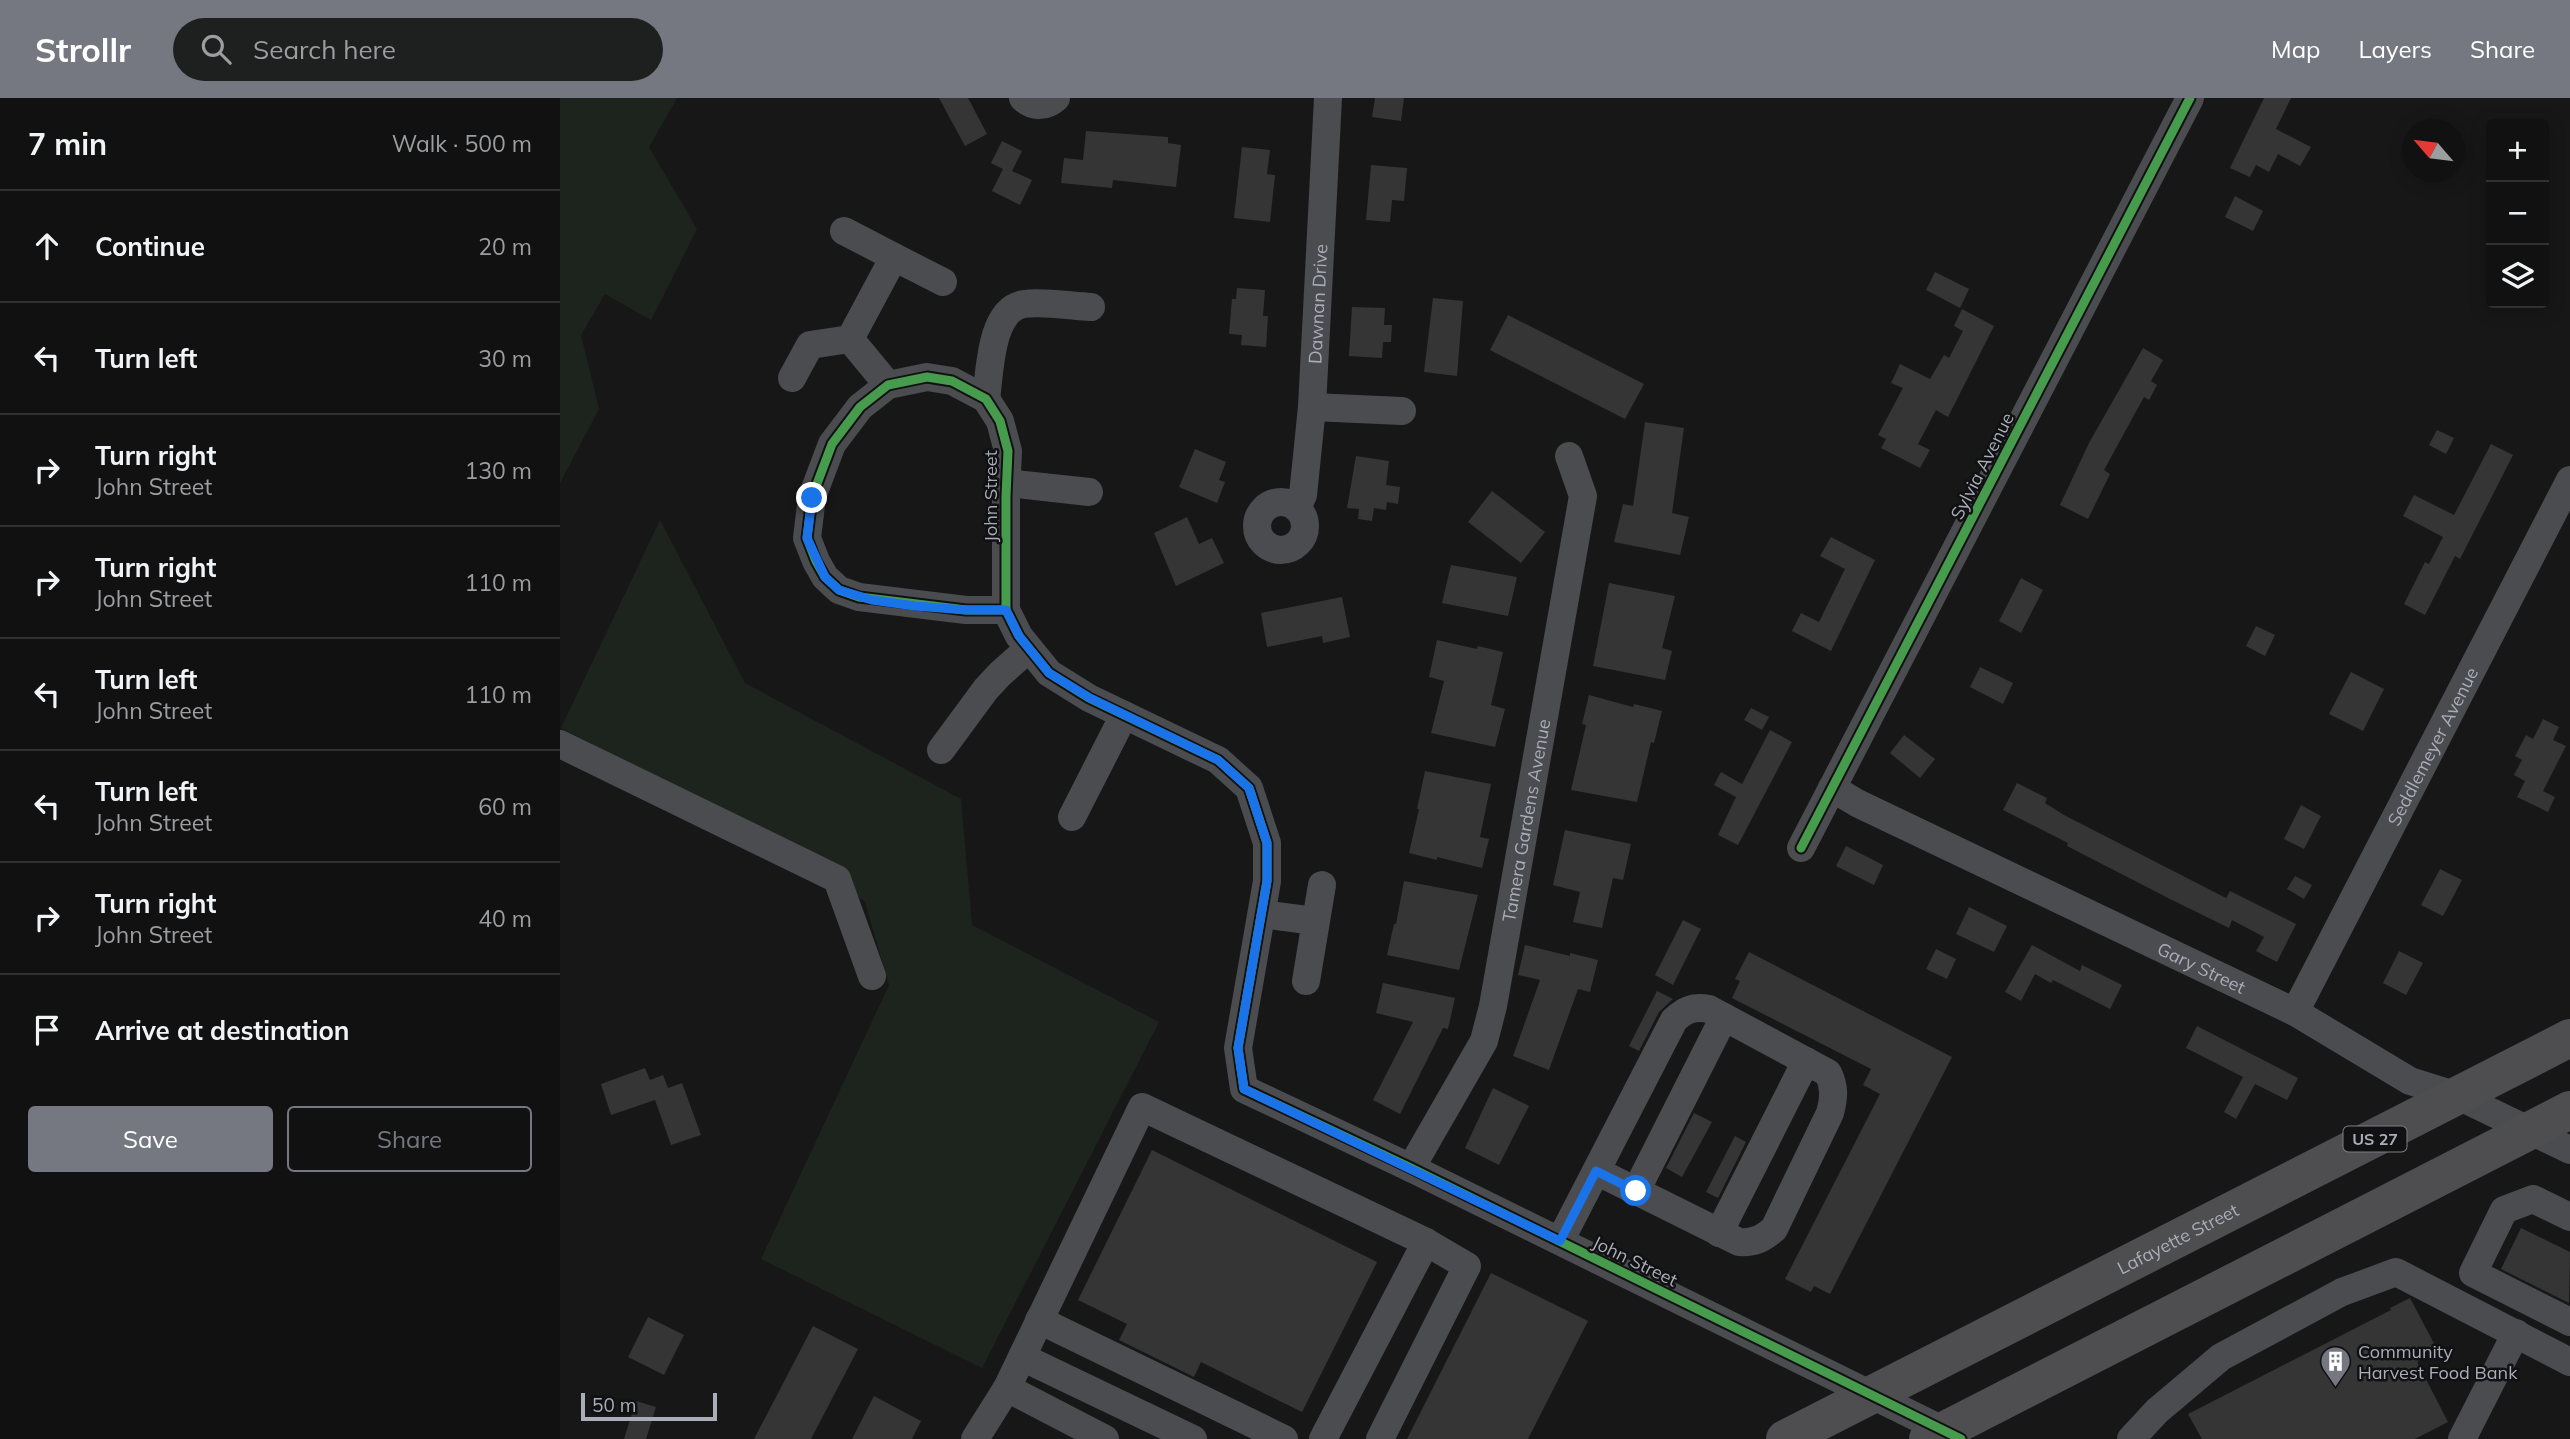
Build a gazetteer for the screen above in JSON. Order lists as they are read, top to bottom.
{
  "streets": {
    "highway": ["US 27", "Lafayette Street"],
    "street": [
      "Dawnan Drive",
      "Sylvia Avenue",
      "John Street",
      "Seddlemeyer Avenue",
      "Tamera Gardens Avenue",
      "Gary Street"
    ]
  },
  "crossings": [
    ["Sylvia Avenue", "Gary Street"],
    ["John Street", "Tamera Gardens Avenue"],
    ["John Street", "Lafayette Street"],
    ["Seddlemeyer Avenue", "Gary Street"],
    ["Gary Street", "Lafayette Street"]
  ],
  "places": {
    "building": ["Community Harvest Food Bank"]
  },
  "scale_bar": "50 m",
  "north": "top left",
  "page": {
    "header": "Strollr",
    "search": "Search here",
    "nav": ["Map", "Layers", "Share"],
    "heading": ["7 min", "Walk · 500 m"],
    "map_buttons": ["+", "−"],
    "list": [
      ["Continue", "20 m"],
      ["Turn left", "30 m"],
      ["Turn right", "John Street", "130 m"],
      ["Turn right", "John Street", "110 m"],
      ["Turn left", "John Street", "110 m"],
      ["Turn left", "John Street", "60 m"],
      ["Turn right", "John Street", "40 m"],
      "Arrive at destination"
    ],
    "buttons": ["Save", "Share"],
    "scale": "50 m"
  }
}
